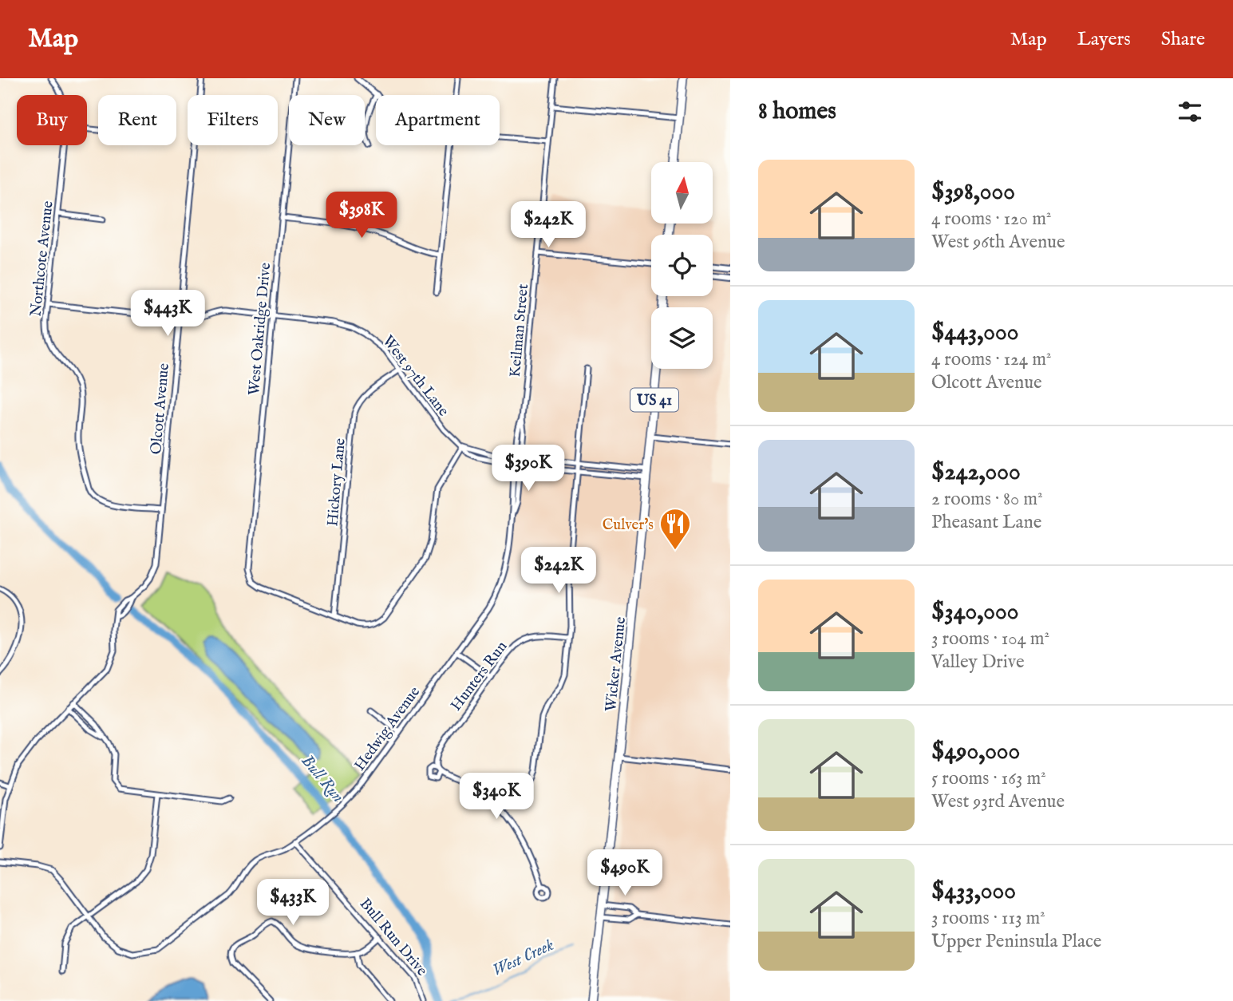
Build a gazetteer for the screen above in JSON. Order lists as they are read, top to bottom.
{
  "streets": {
    "highway": ["US 41", "Wicker Avenue"],
    "street": [
      "Northcote Avenue",
      "West Oakridge Drive",
      "Keilman Street",
      "West 97th Lane",
      "Olcott Avenue",
      "Hickory Lane",
      "Hunters Run",
      "Hedwig Avenue",
      "Bull Run Drive"
    ]
  },
  "crossings": [
    ["Northcote Avenue", "West 97th Lane"],
    ["Northcote Avenue", "Olcott Avenue"],
    ["West Oakridge Drive", "West 97th Lane"],
    ["West Oakridge Drive", "Hickory Lane"],
    ["Keilman Street", "West 97th Lane"],
    ["Keilman Street", "Hedwig Avenue"],
    ["West 97th Lane", "Olcott Avenue"],
    ["West 97th Lane", "Hickory Lane"],
    ["West 97th Lane", "Wicker Avenue"],
    ["West 97th Lane", "Hedwig Avenue"],
    ["Hedwig Avenue", "Bull Run Drive"]
  ],
  "water": ["Bull Run", "West Creek"],
  "places": {
    "restaurant": ["Culver's"]
  },
  "north": "top",
  "page": {
    "header": "Map",
    "nav": ["Map", "Layers", "Share"],
    "heading": "8 homes",
    "chip": [
      "Buy",
      "Rent",
      "Filters",
      "New",
      "Apartment"
    ],
    "list": [
      {
        "name": "$398,000",
        "note": "4 rooms · 120 m² · West 96th Avenue"
      },
      {
        "name": "$443,000",
        "note": "4 rooms · 124 m² · Olcott Avenue"
      },
      {
        "name": "$242,000",
        "note": "2 rooms · 80 m² · Pheasant Lane"
      },
      {
        "name": "$340,000",
        "note": "3 rooms · 104 m² · Valley Drive"
      },
      {
        "name": "$490,000",
        "note": "5 rooms · 163 m² · West 93rd Avenue"
      },
      {
        "name": "$433,000",
        "note": "3 rooms · 113 m² · Upper Peninsula Place"
      }
    ],
    "price": [
      "$398K",
      "$242K",
      "$443K",
      "$390K",
      "$242K",
      "$340K",
      "$490K",
      "$433K"
    ]
  }
}
